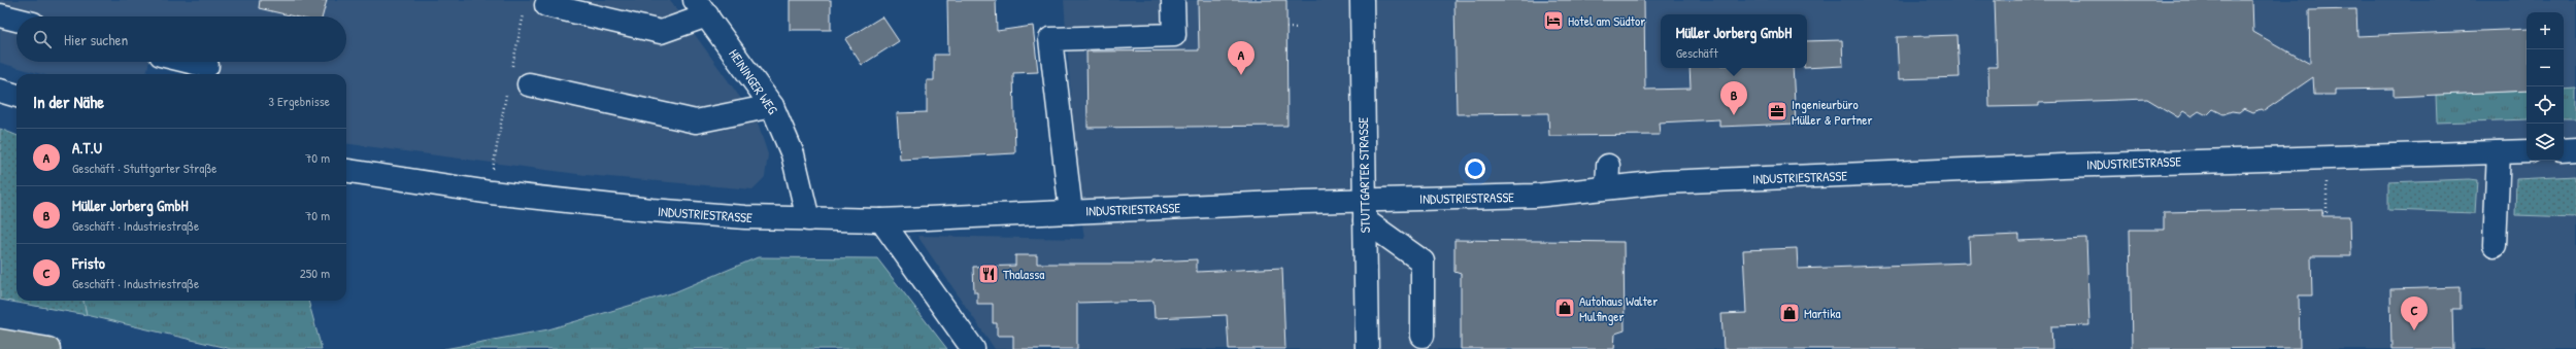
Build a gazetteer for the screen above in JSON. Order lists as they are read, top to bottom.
{
  "streets": {
    "street": ["HEININGER WEG", "INDUSTRIESTRASSE", "STUTTGARTER STRASSE"]
  },
  "crossings": [
    ["HEININGER WEG", "INDUSTRIESTRASSE"],
    ["INDUSTRIESTRASSE", "STUTTGARTER STRASSE"]
  ],
  "places": {
    "hotel": ["Hotel am Südtor"],
    "office": ["Ingenieurbüro Müller & Partner"],
    "restaurant": ["Thalassa"],
    "shop": ["Autohaus Walter Mulfinger", "Martika"]
  },
  "page": {
    "map_buttons": ["+", "−"],
    "popup": ["Müller Jorberg GmbH", "Geschäft"],
    "search": "Hier suchen",
    "pins": ["A", "B", "C"],
    "heading": ["In der Nähe", "3 Ergebnisse"],
    "list": [
      {
        "mark": "A",
        "name": "A.T.U",
        "note": "Geschäft · Stuttgarter Straße",
        "value": "70 m"
      },
      {
        "mark": "B",
        "name": "Müller Jorberg GmbH",
        "note": "Geschäft · Industriestraße",
        "value": "70 m"
      },
      {
        "mark": "C",
        "name": "Fristo",
        "note": "Geschäft · Industriestraße",
        "value": "250 m"
      }
    ]
  }
}
